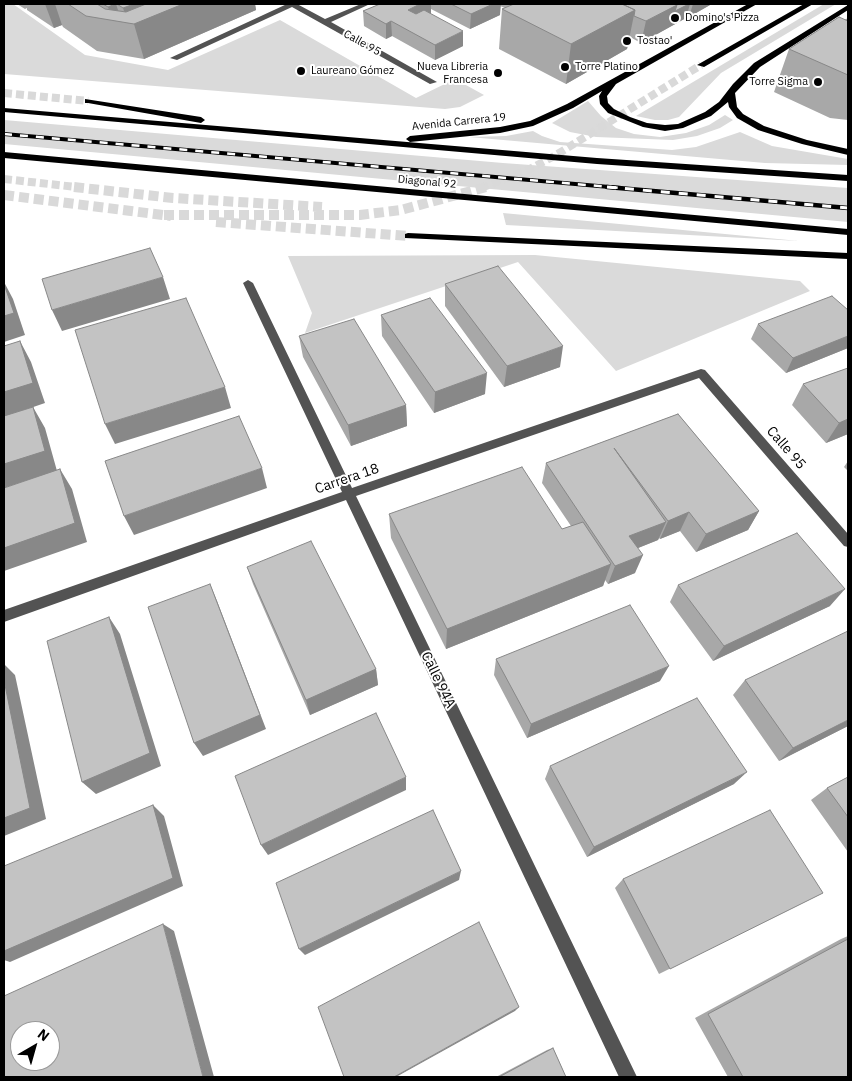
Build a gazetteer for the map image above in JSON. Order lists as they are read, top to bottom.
{
  "streets": {
    "main road": ["Avenida Carrera 19", "Diagonal 92"],
    "street": ["Calle 95", "Carrera 18", "Calle 94A"]
  },
  "crossings": [
    ["Calle 95", "Carrera 18"],
    ["Carrera 18", "Calle 94A"]
  ],
  "places": [
    "Domino's Pizza",
    "Tostao'",
    "Torre Platino",
    "Laureano Gómez",
    "Nueva Libreria Francesa",
    "Torre Sigma"
  ],
  "north": "top right"
}
